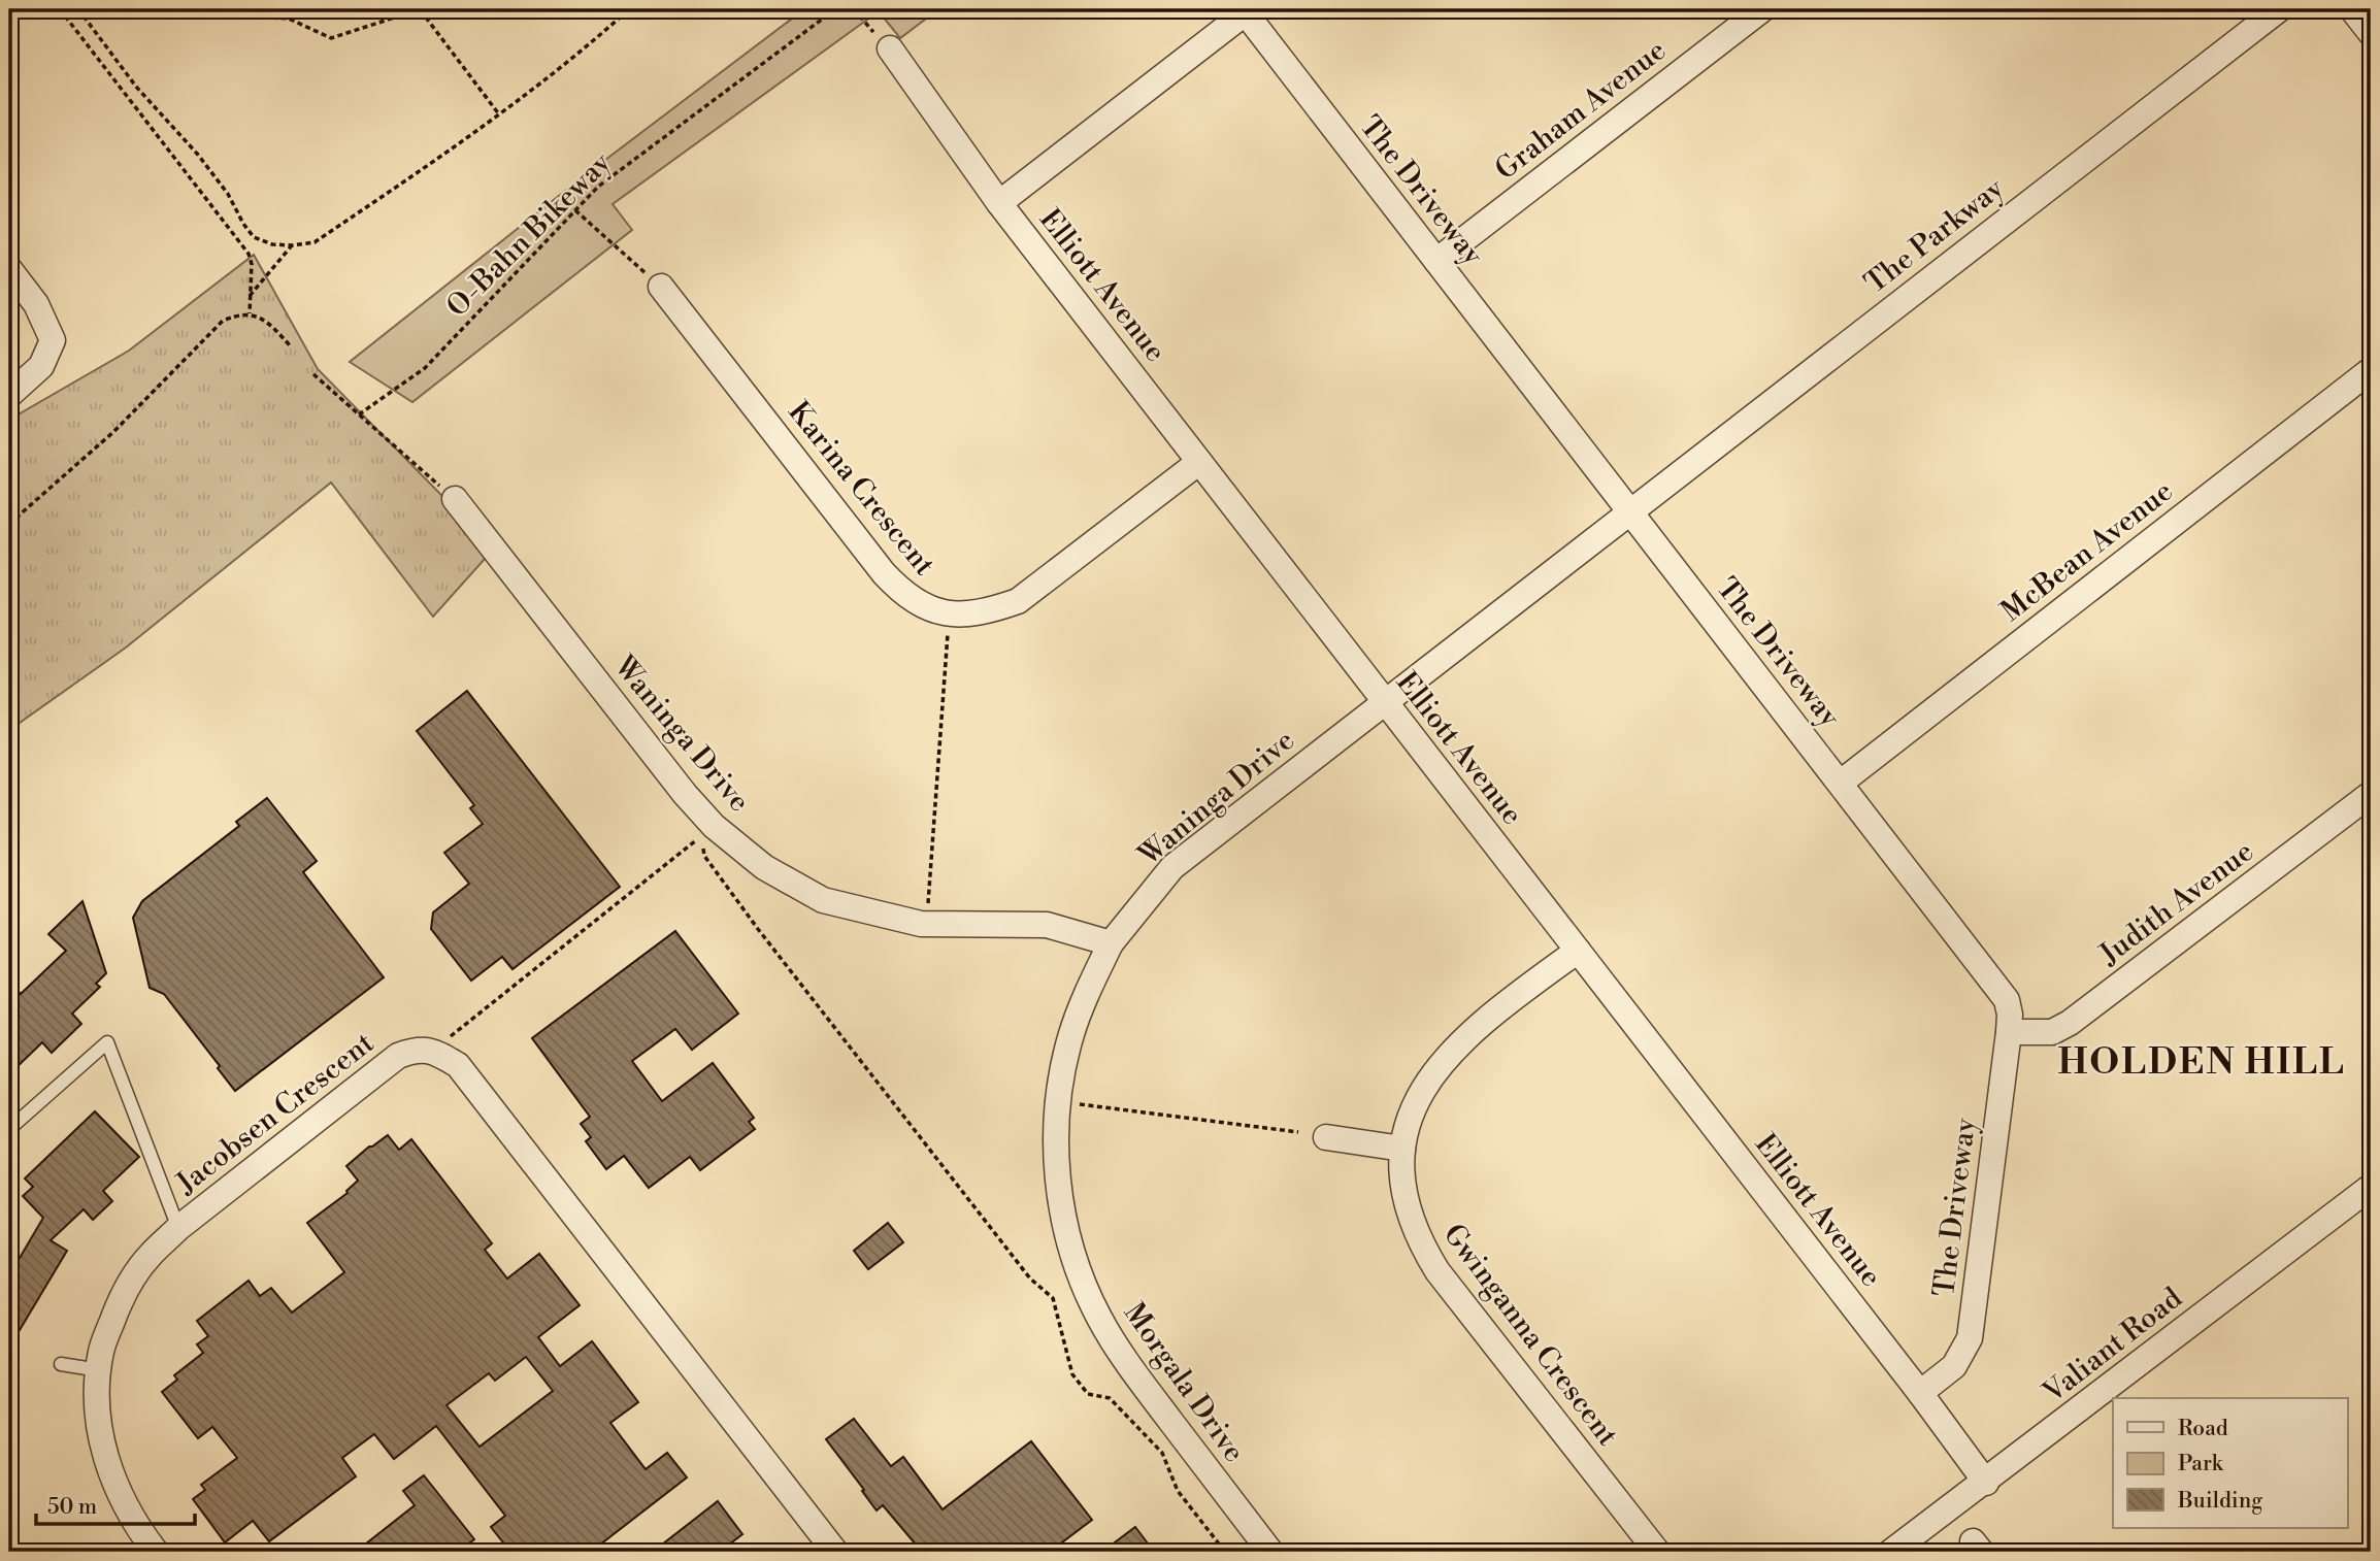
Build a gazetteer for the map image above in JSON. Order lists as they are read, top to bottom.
{
  "streets": {
    "street": [
      "Graham Avenue",
      "The Driveway",
      "The Parkway",
      "Elliott Avenue",
      "Karina Crescent",
      "McBean Avenue",
      "Waninga Drive",
      "Judith Avenue",
      "Jacobsen Crescent",
      "Gwinganna Crescent",
      "Valiant Road",
      "Morgala Drive"
    ],
    "path": ["O-Bahn Bikeway"]
  },
  "crossings": [
    ["Graham Avenue", "The Driveway"],
    ["The Driveway", "The Parkway"],
    ["The Driveway", "Elliott Avenue"],
    ["The Driveway", "McBean Avenue"],
    ["The Driveway", "Waninga Drive"],
    ["The Driveway", "Judith Avenue"],
    ["The Parkway", "Waninga Drive"],
    ["Elliott Avenue", "Karina Crescent"],
    ["Elliott Avenue", "Waninga Drive"],
    ["Elliott Avenue", "Gwinganna Crescent"],
    ["Elliott Avenue", "Valiant Road"],
    ["Waninga Drive", "Morgala Drive"]
  ],
  "districts": ["HOLDEN HILL"],
  "legend": ["Road", "Park", "Building"],
  "scale_bar": "50 m"
}
